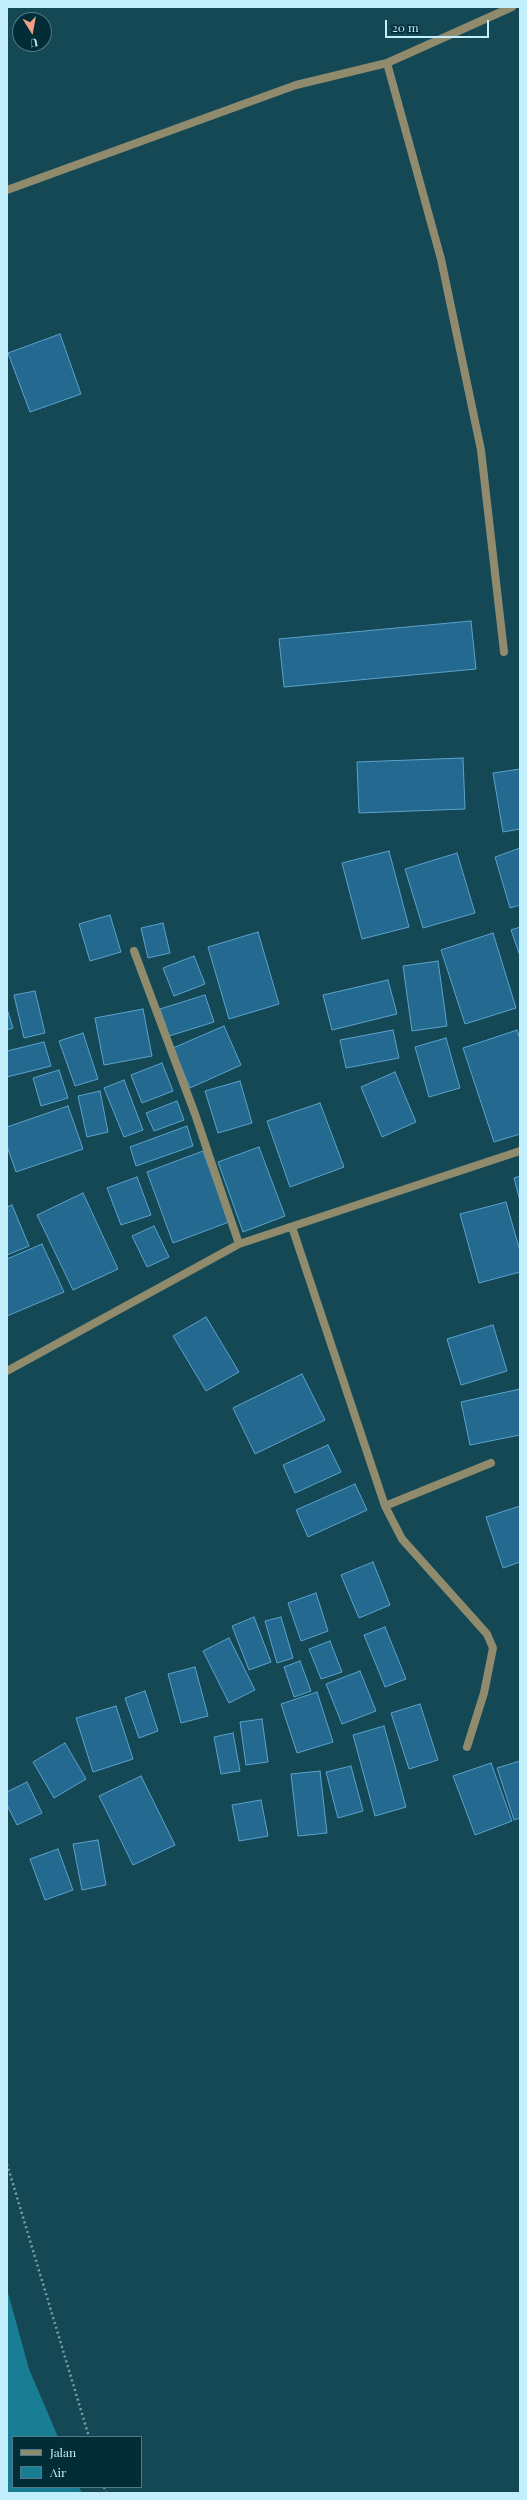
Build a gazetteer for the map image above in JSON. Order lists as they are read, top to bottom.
{
  "legend": ["Jalan", "Air"],
  "scale_bar": "20 m",
  "north": "bottom"
}
